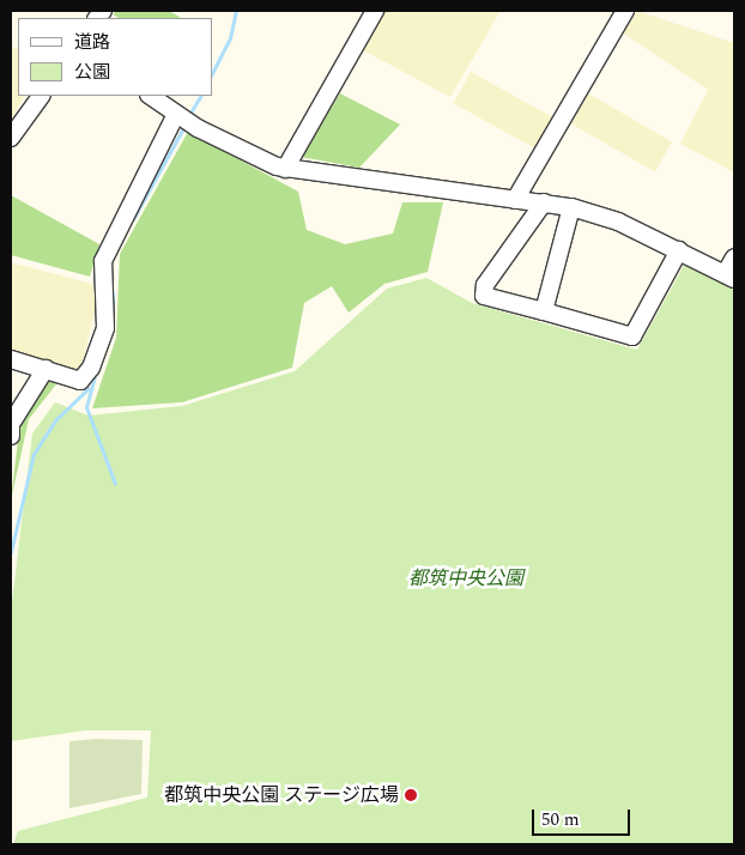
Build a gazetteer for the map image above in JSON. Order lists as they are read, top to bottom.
{
  "parks": ["都筑中央公園"],
  "places": ["都筑中央公園 ステージ広場"],
  "legend": ["道路", "公園"],
  "scale_bar": "50 m"
}
